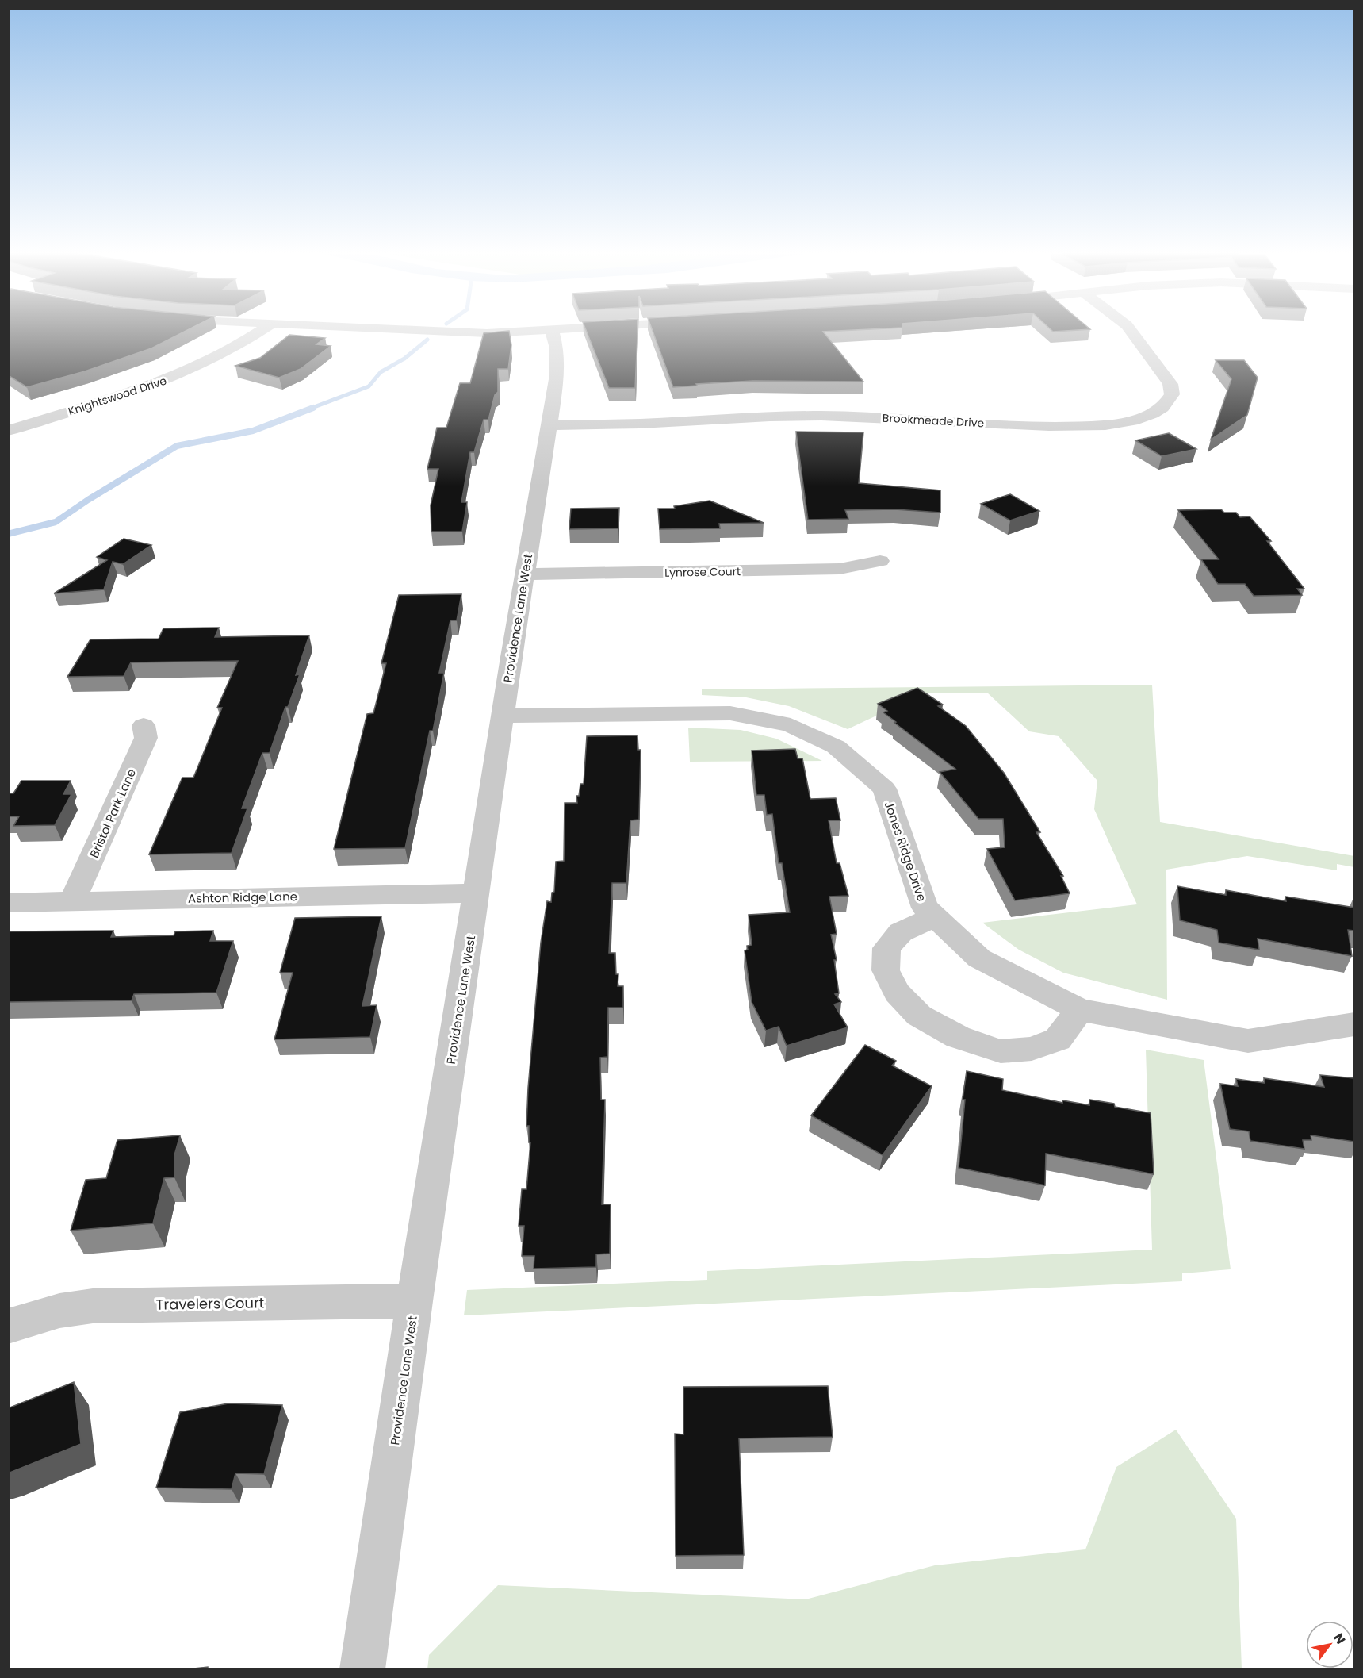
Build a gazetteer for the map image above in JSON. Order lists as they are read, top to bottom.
{
  "streets": {
    "street": [
      "Knightswood Drive",
      "Brookmeade Drive",
      "Lynrose Court",
      "Providence Lane West",
      "Bristol Park Lane",
      "Jones Ridge Drive",
      "Ashton Ridge Lane",
      "Travelers Court"
    ]
  },
  "crossings": [
    ["Brookmeade Drive", "Providence Lane West"],
    ["Lynrose Court", "Providence Lane West"],
    ["Providence Lane West", "Jones Ridge Drive"],
    ["Providence Lane West", "Ashton Ridge Lane"],
    ["Providence Lane West", "Travelers Court"],
    ["Bristol Park Lane", "Ashton Ridge Lane"]
  ],
  "north": "top right"
}
